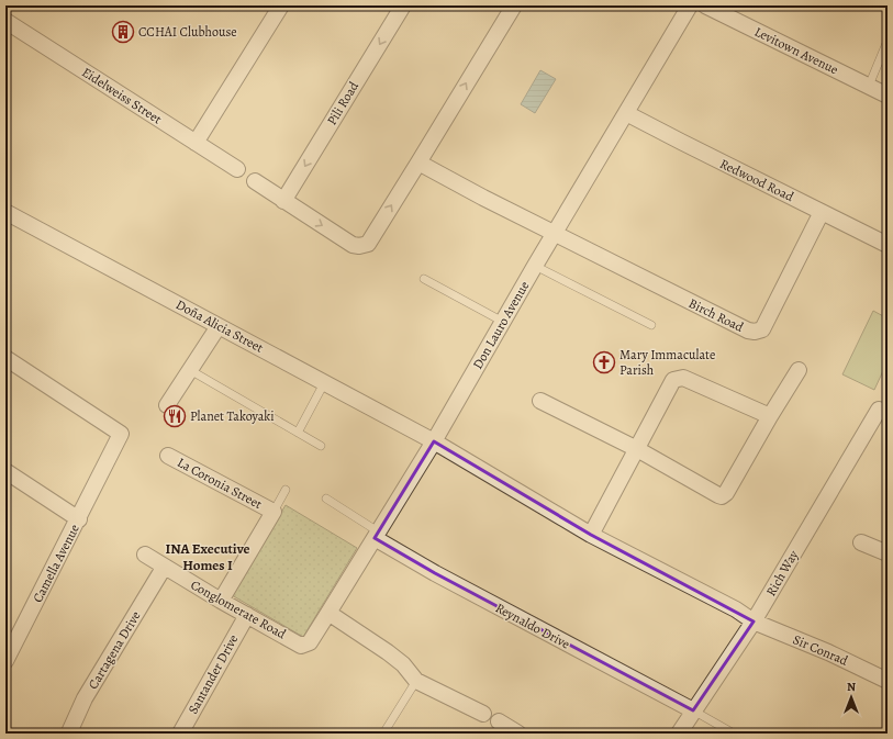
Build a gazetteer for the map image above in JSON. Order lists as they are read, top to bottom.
{
  "streets": {
    "street": [
      "Levitown Avenue",
      "Eidelweiss Street",
      "Pili Road",
      "Redwood Road",
      "Birch Road",
      "Don Lauro Avenue",
      "Doña Alicia Street",
      "La Coronia Street",
      "Camella Avenue",
      "Rich Way",
      "Conglomerate Road",
      "Reynaldo Drive",
      "Cartagena Drive",
      "Sir Conrad",
      "Santander Drive"
    ]
  },
  "crossings": [
    ["Redwood Road", "Birch Road"],
    ["Redwood Road", "Don Lauro Avenue"],
    ["Birch Road", "Don Lauro Avenue"],
    ["Don Lauro Avenue", "Doña Alicia Street"],
    ["Don Lauro Avenue", "Conglomerate Road"],
    ["Don Lauro Avenue", "Reynaldo Drive"],
    ["Doña Alicia Street", "Sir Conrad"],
    ["La Coronia Street", "Conglomerate Road"],
    ["Rich Way", "Reynaldo Drive"],
    ["Rich Way", "Sir Conrad"],
    ["Conglomerate Road", "Cartagena Drive"],
    ["Conglomerate Road", "Santander Drive"]
  ],
  "districts": ["INA Executive Homes I"],
  "places": {
    "building": ["CCHAI Clubhouse"],
    "church": ["Mary Immaculate Parish"],
    "restaurant": ["Planet Takoyaki"]
  },
  "north": "top"
}
